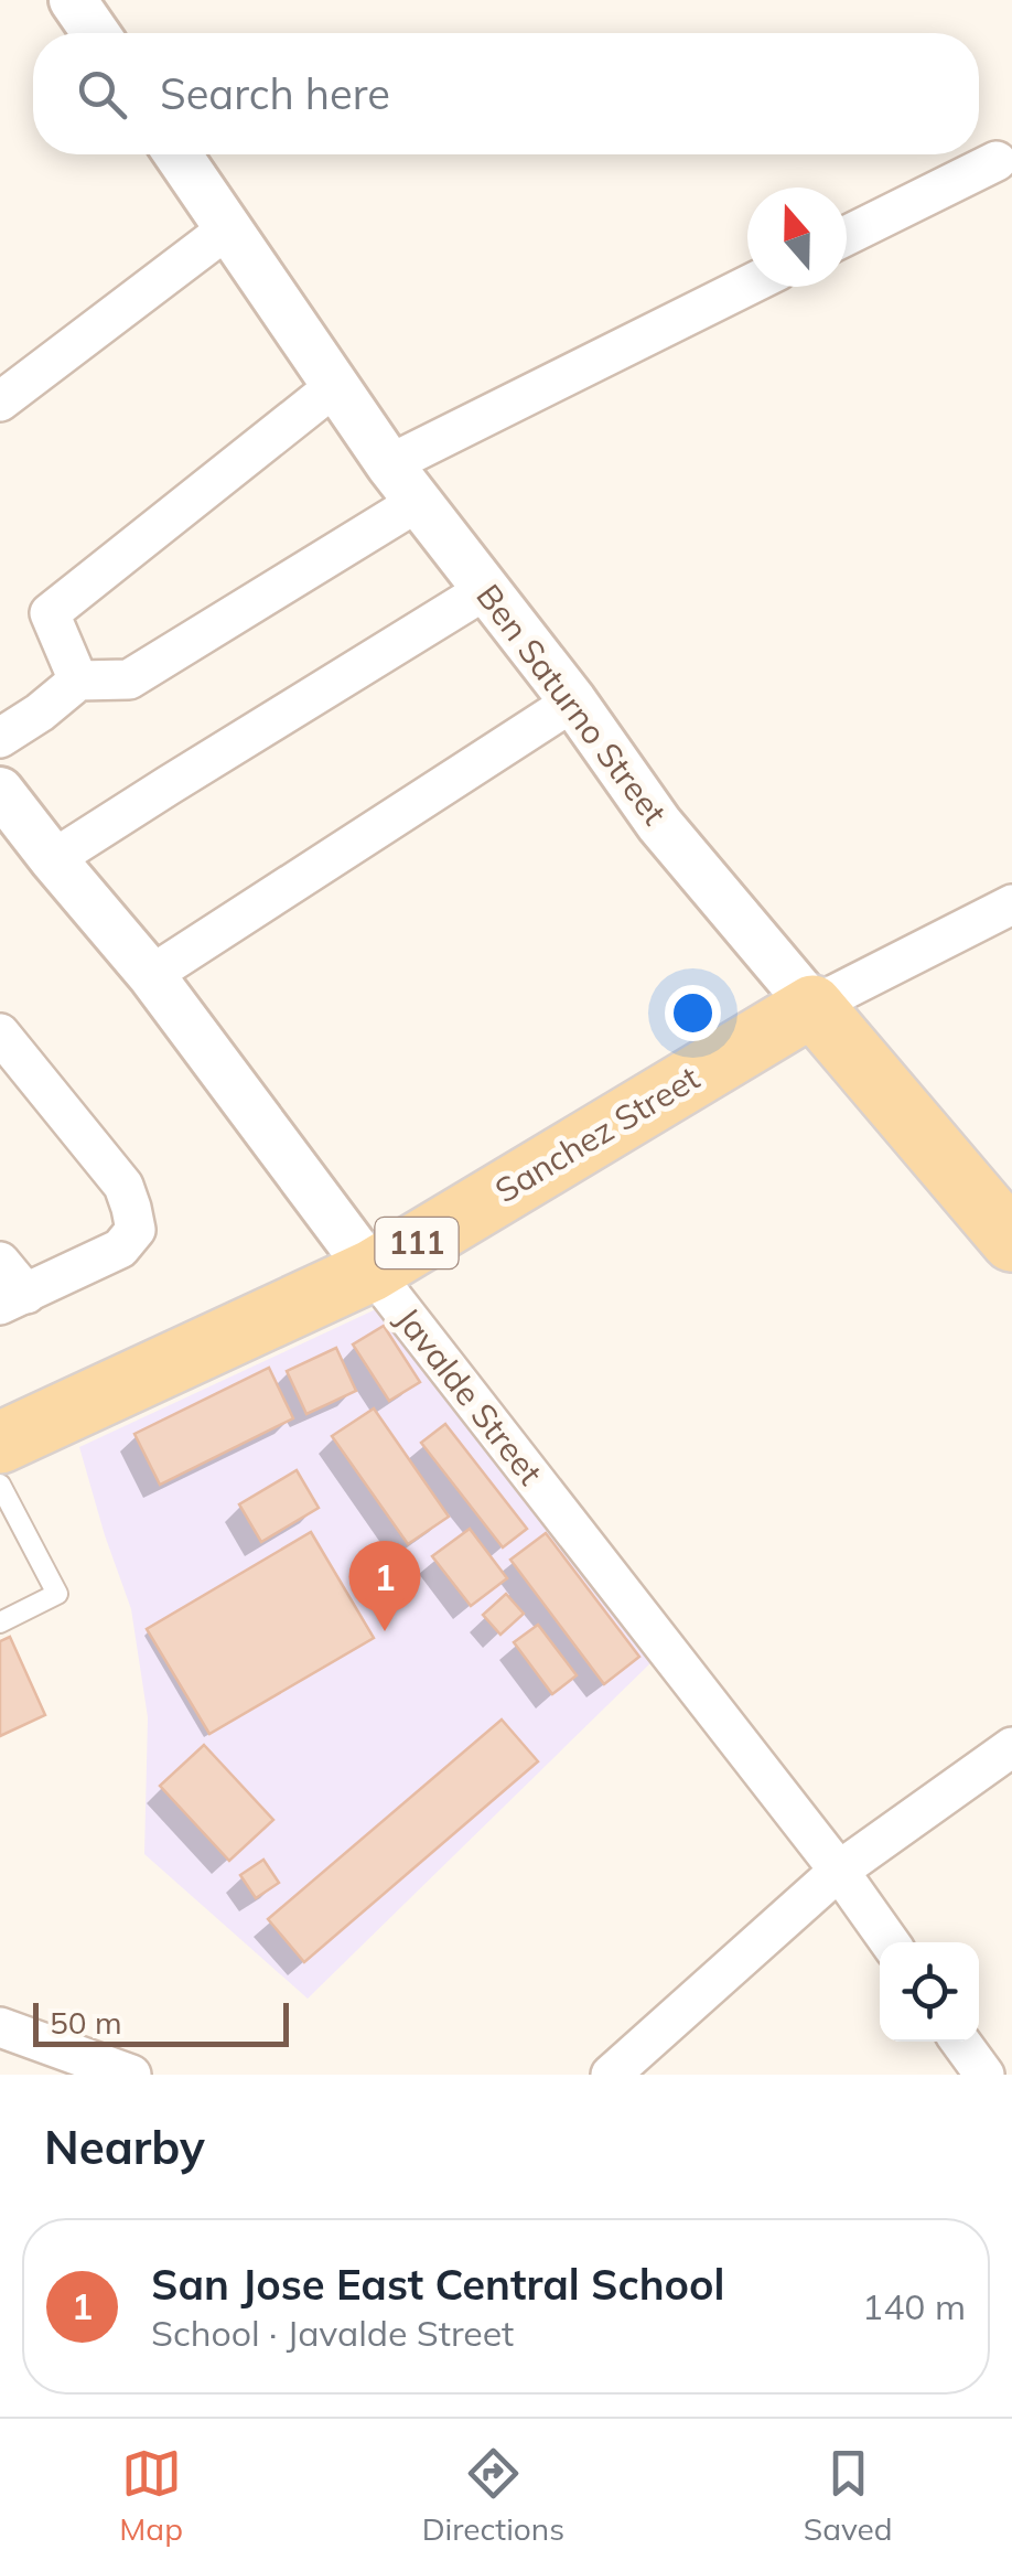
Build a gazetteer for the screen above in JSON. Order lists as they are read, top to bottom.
{
  "streets": {
    "main road": ["Ben Saturno Street", "Sanchez Street", "111"],
    "street": ["Javalde Street"]
  },
  "crossings": [
    ["Ben Saturno Street", "Sanchez Street"],
    ["Sanchez Street", "Javalde Street"]
  ],
  "scale_bar": "50 m",
  "north": "top",
  "page": {
    "search": "Search here",
    "pins": "1",
    "scale": "50 m",
    "heading": "Nearby",
    "list": [
      {
        "mark": "1",
        "name": "San Jose East Central School",
        "note": "School · Javalde Street",
        "value": "140 m"
      }
    ],
    "nav": ["Map", "Directions", "Saved"]
  }
}
